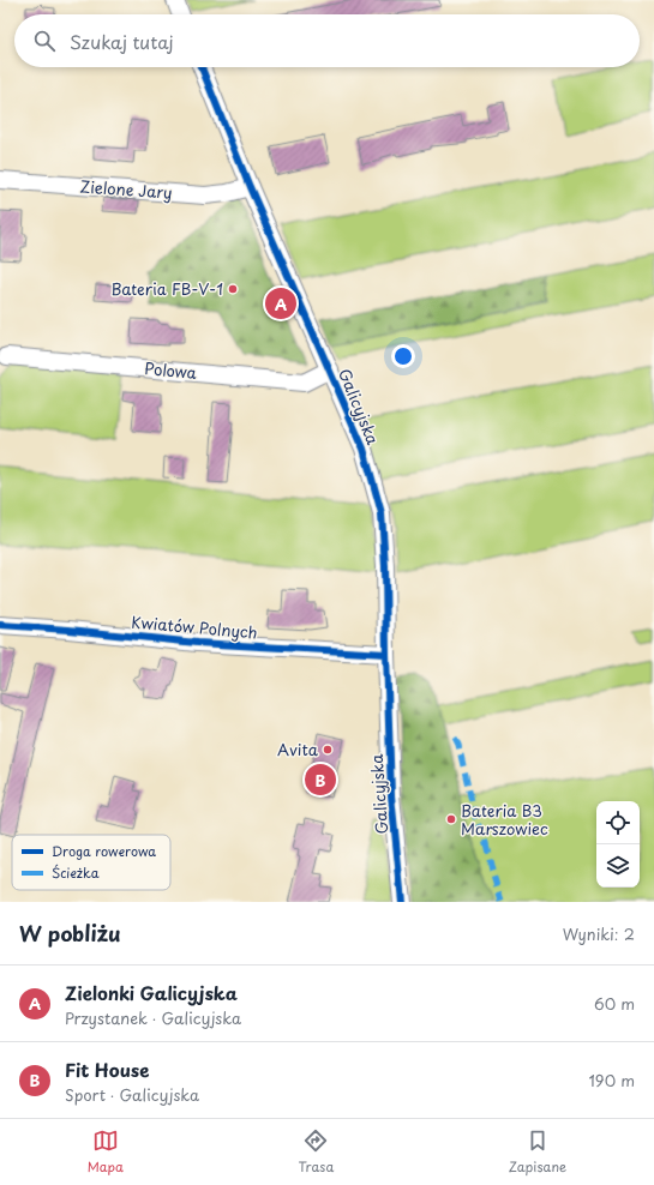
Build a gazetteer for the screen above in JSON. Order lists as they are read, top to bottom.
{
  "streets": {
    "street": [
      "Zielone Jary",
      "Polowa",
      "Galicyjska",
      "Kwiatów Polnych"
    ]
  },
  "crossings": [
    ["Zielone Jary", "Galicyjska"],
    ["Polowa", "Galicyjska"],
    ["Galicyjska", "Kwiatów Polnych"]
  ],
  "places": ["Bateria FB-V-1", "Avita", "Bateria B3 Marszowiec"],
  "legend": ["Droga rowerowa", "Ścieżka"],
  "page": {
    "search": "Szukaj tutaj",
    "pins": ["A", "B"],
    "heading": ["W pobliżu", "Wyniki: 2"],
    "list": [
      {
        "mark": "A",
        "name": "Zielonki Galicyjska",
        "note": "Przystanek · Galicyjska",
        "value": "60 m"
      },
      {
        "mark": "B",
        "name": "Fit House",
        "note": "Sport · Galicyjska",
        "value": "190 m"
      }
    ],
    "nav": ["Mapa", "Trasa", "Zapisane"]
  }
}
